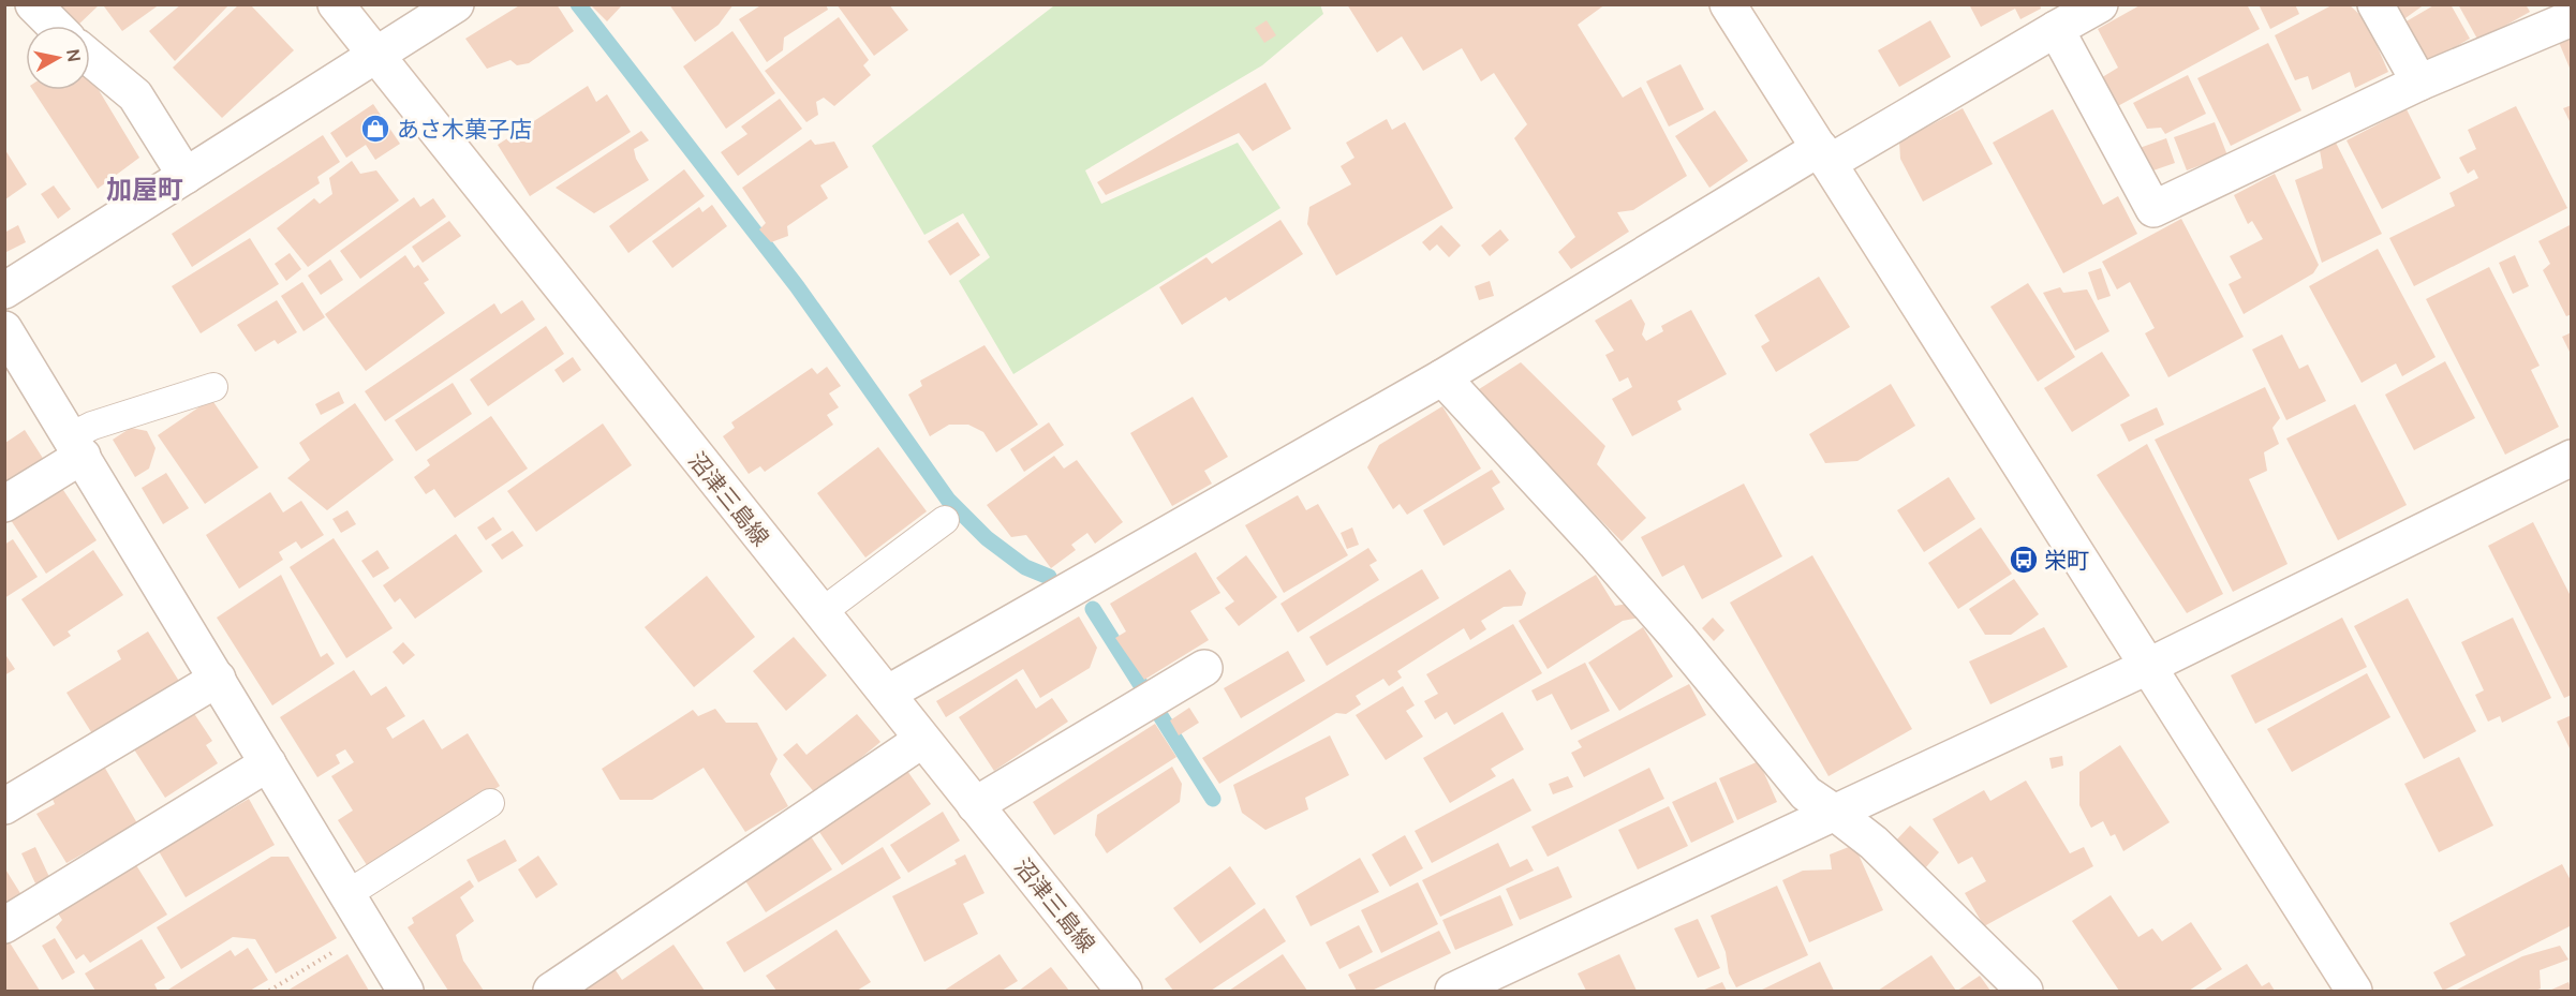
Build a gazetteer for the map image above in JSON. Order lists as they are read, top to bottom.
{
  "streets": {
    "street": ["沼津三島線"]
  },
  "districts": ["加屋町"],
  "places": {
    "shop": ["あさ木菓子店"],
    "bus stop": ["栄町"]
  },
  "north": "right"
}
